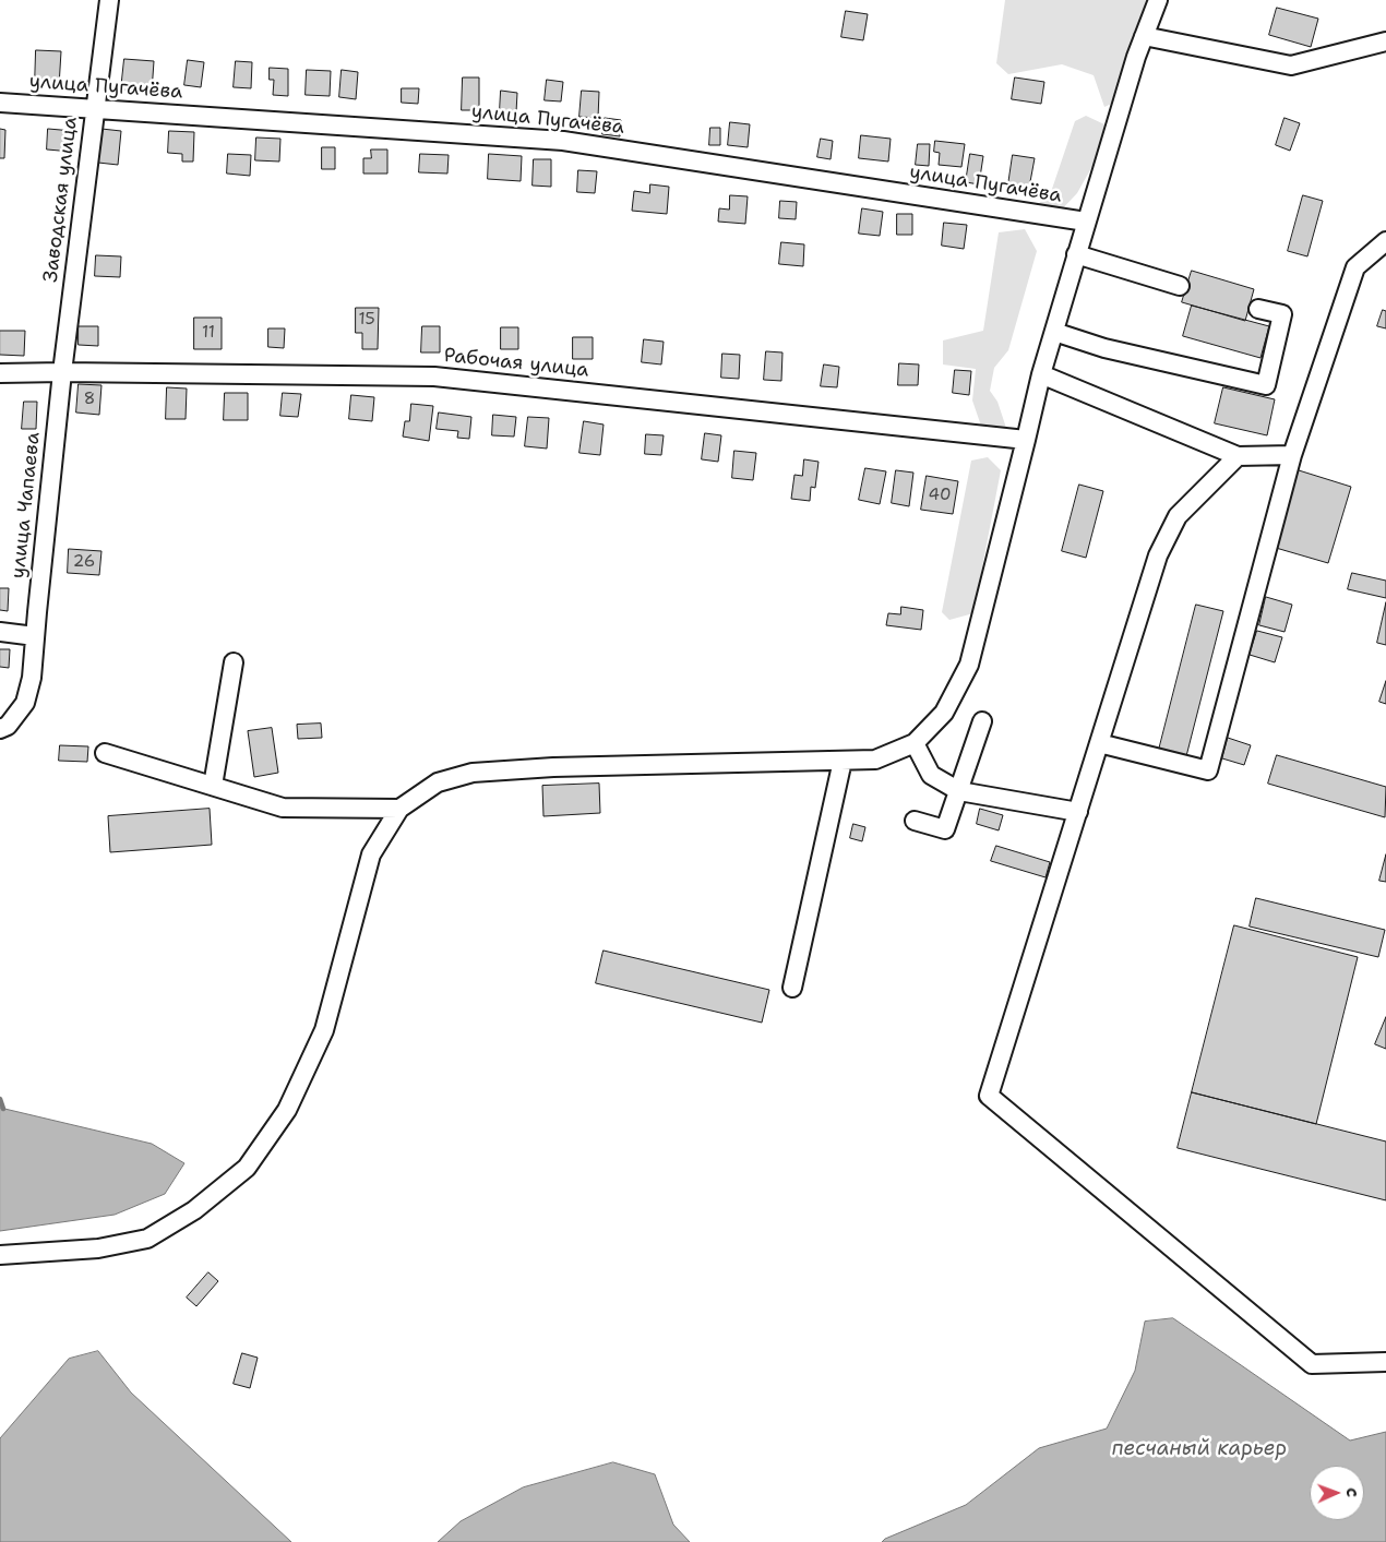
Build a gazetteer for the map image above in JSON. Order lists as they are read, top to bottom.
{
  "streets": {
    "street": [
      "улица Пугачёва",
      "Заводская улица",
      "Рабочая улица",
      "улица Чапаева"
    ]
  },
  "crossings": [
    ["улица Пугачёва", "Заводская улица"],
    ["Заводская улица", "Рабочая улица"],
    ["Заводская улица", "улица Чапаева"],
    ["Рабочая улица", "улица Чапаева"]
  ],
  "water": ["песчаный карьер"],
  "house_numbers": [
    "15",
    "11",
    "8",
    "40",
    "26"
  ],
  "north": "right"
}
